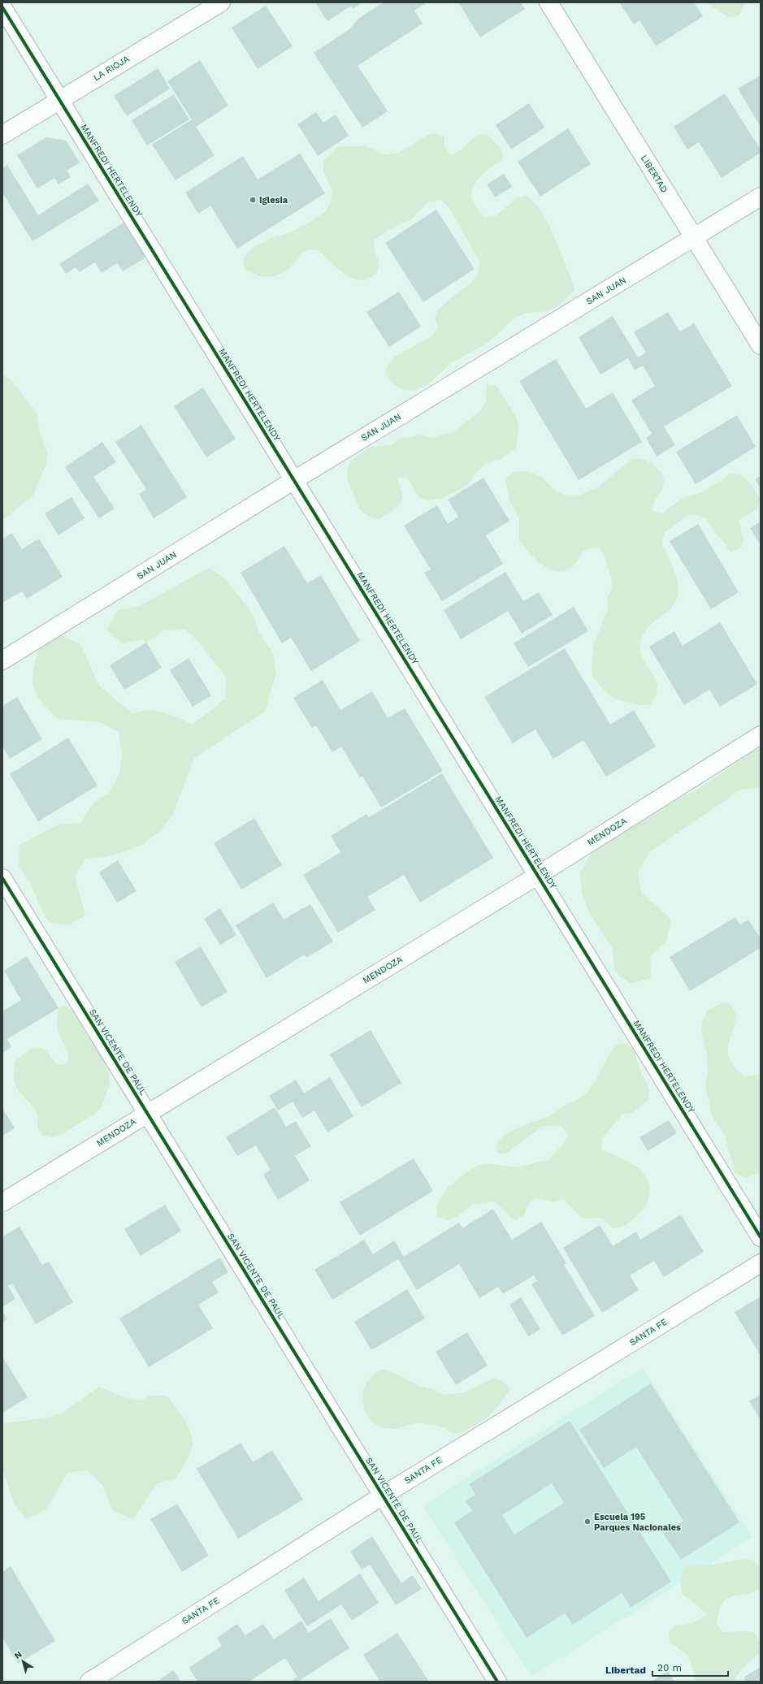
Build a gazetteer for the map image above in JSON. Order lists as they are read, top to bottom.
{
  "streets": {
    "street": [
      "LA RIOJA",
      "MANFREDI HERTELENDY",
      "LIBERTAD",
      "SAN JUAN",
      "MENDOZA",
      "SAN VICENTE DE PAUL",
      "SANTA FE"
    ]
  },
  "crossings": [
    ["LA RIOJA", "MANFREDI HERTELENDY"],
    ["MANFREDI HERTELENDY", "SAN JUAN"],
    ["MANFREDI HERTELENDY", "MENDOZA"],
    ["LIBERTAD", "SAN JUAN"],
    ["MENDOZA", "SAN VICENTE DE PAUL"],
    ["SAN VICENTE DE PAUL", "SANTA FE"]
  ],
  "districts": ["Libertad"],
  "places": ["Iglesia", "Escuela 195 Parques Nacionales"],
  "scale_bar": "20 m",
  "north": "top left"
}
